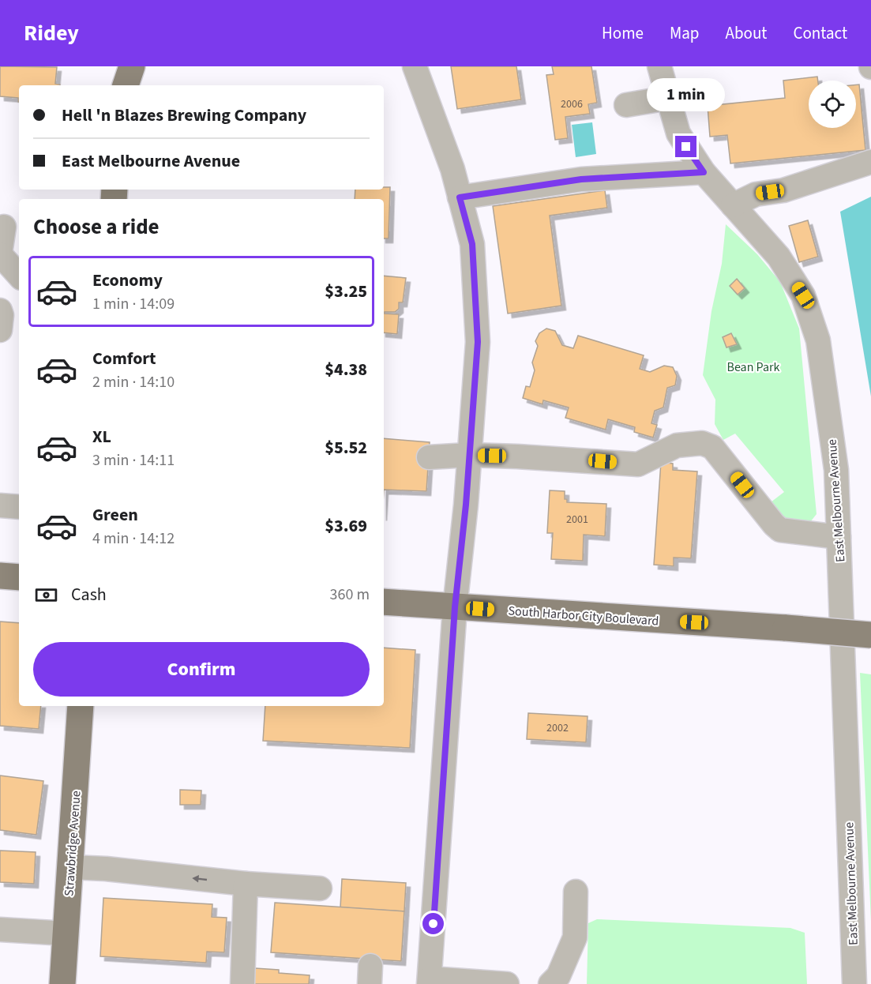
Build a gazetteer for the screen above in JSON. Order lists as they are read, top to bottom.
{
  "streets": {
    "main road": ["South Harbor City Boulevard", "Strawbridge Avenue"],
    "street": ["East Melbourne Avenue"]
  },
  "parks": ["Bean Park"],
  "house_numbers": ["2006", "2001", "2002"],
  "page": {
    "header": "Ridey",
    "nav": [
      "Home",
      "Map",
      "About",
      "Contact"
    ],
    "bubble": "1 min",
    "banner": ["Hell 'n Blazes Brewing Company", "East Melbourne Avenue"],
    "heading": "Choose a ride",
    "list": [
      {
        "name": "Economy",
        "note": "1 min · 14:09",
        "value": "$3.25"
      },
      {
        "name": "Comfort",
        "note": "2 min · 14:10",
        "value": "$4.38"
      },
      {
        "name": "XL",
        "note": "3 min · 14:11",
        "value": "$5.52"
      },
      {
        "name": "Green",
        "note": "4 min · 14:12",
        "value": "$3.69"
      }
    ],
    "pay": ["Cash", "360 m"],
    "buttons": "Confirm"
  }
}
